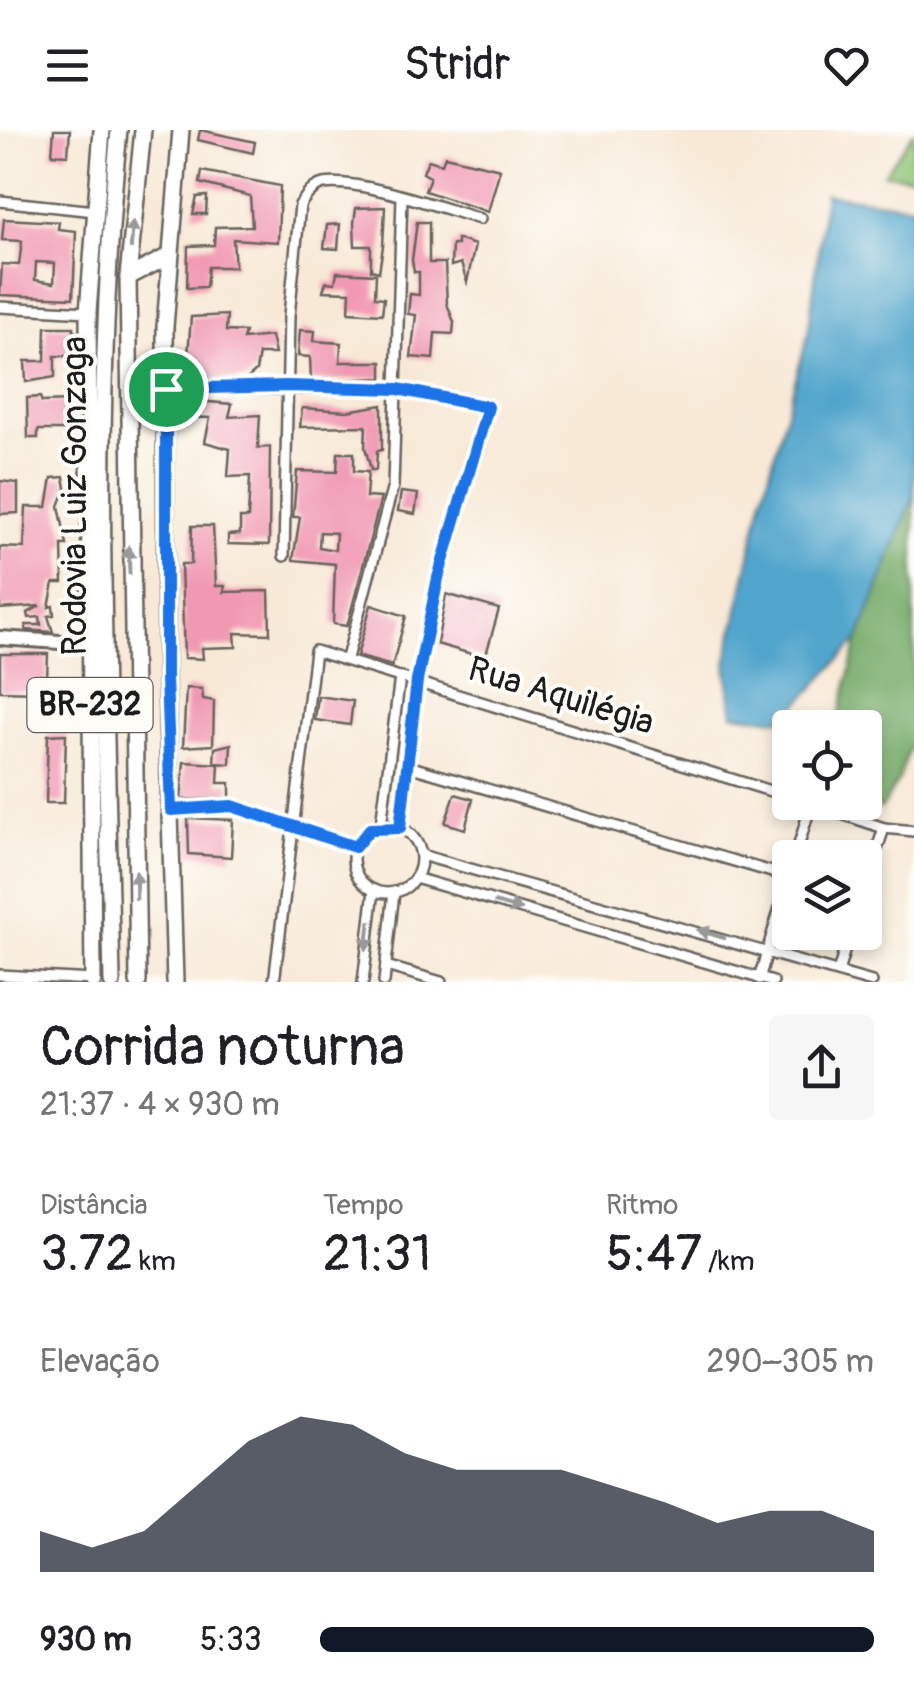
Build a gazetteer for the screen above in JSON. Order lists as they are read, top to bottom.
{
  "streets": {
    "main road": ["Rodovia Luiz Gonzaga", "BR-232"],
    "street": ["Rua Aquilégia"]
  },
  "page": {
    "header": "Stridr",
    "heading": ["Corrida noturna", "21:37 · 4 × 930 m"],
    "stats": [
      ["Distância", "3.72 km"],
      ["Tempo", "21:31"],
      ["Ritmo", "5:47 /km"]
    ],
    "chart": ["Elevação", "290–305 m"],
    "list": [
      {
        "name": "930 m",
        "note": "5:33"
      }
    ]
  }
}
